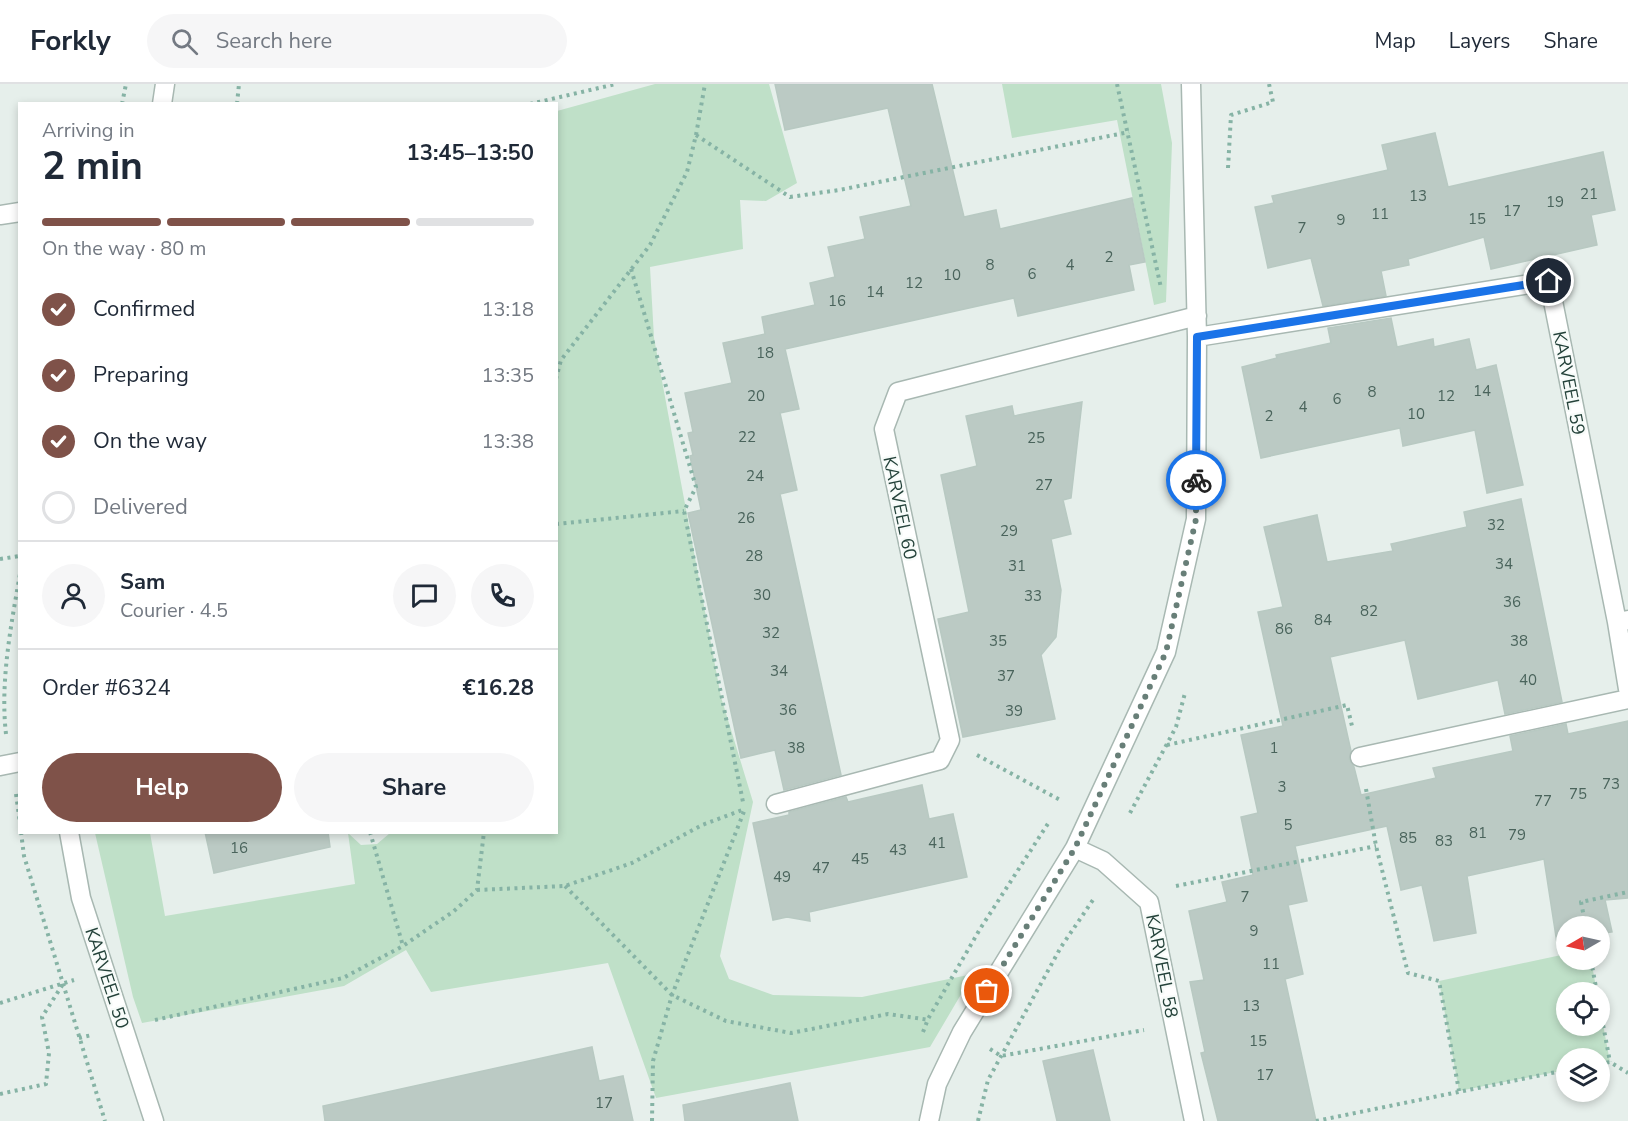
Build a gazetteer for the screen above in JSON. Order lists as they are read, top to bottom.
{
  "streets": {
    "street": [
      "KARVEEL 59",
      "KARVEEL 60",
      "KARVEEL 58",
      "KARVEEL 50"
    ]
  },
  "house_numbers": [
    "21",
    "13",
    "19",
    "17",
    "11",
    "15",
    "9",
    "7",
    "2",
    "8",
    "4",
    "6",
    "10",
    "12",
    "14",
    "16",
    "18",
    "14",
    "8",
    "20",
    "12",
    "6",
    "4",
    "10",
    "2",
    "22",
    "25",
    "24",
    "27",
    "26",
    "32",
    "29",
    "28",
    "34",
    "31",
    "30",
    "33",
    "36",
    "82",
    "84",
    "86",
    "32",
    "35",
    "38",
    "34",
    "37",
    "40",
    "36",
    "39",
    "38",
    "1",
    "73",
    "3",
    "75",
    "77",
    "5",
    "81",
    "79",
    "85",
    "83",
    "41",
    "16",
    "43",
    "45",
    "47",
    "49",
    "7",
    "9",
    "11",
    "13",
    "15",
    "17",
    "17"
  ],
  "north": "left",
  "page": {
    "header": "Forkly",
    "search": "Search here",
    "nav": ["Map", "Layers", "Share"],
    "heading": ["2 min", "Arriving in", "13:45–13:50"],
    "panel": [
      "Sam",
      "Courier · 4.5",
      "Order #6324",
      "€16.28"
    ],
    "bar": "On the way · 80 m",
    "list": [
      ["Confirmed", "13:18"],
      ["Preparing", "13:35"],
      ["On the way", "13:38"],
      "Delivered"
    ],
    "buttons": ["Help", "Share"]
  }
}
